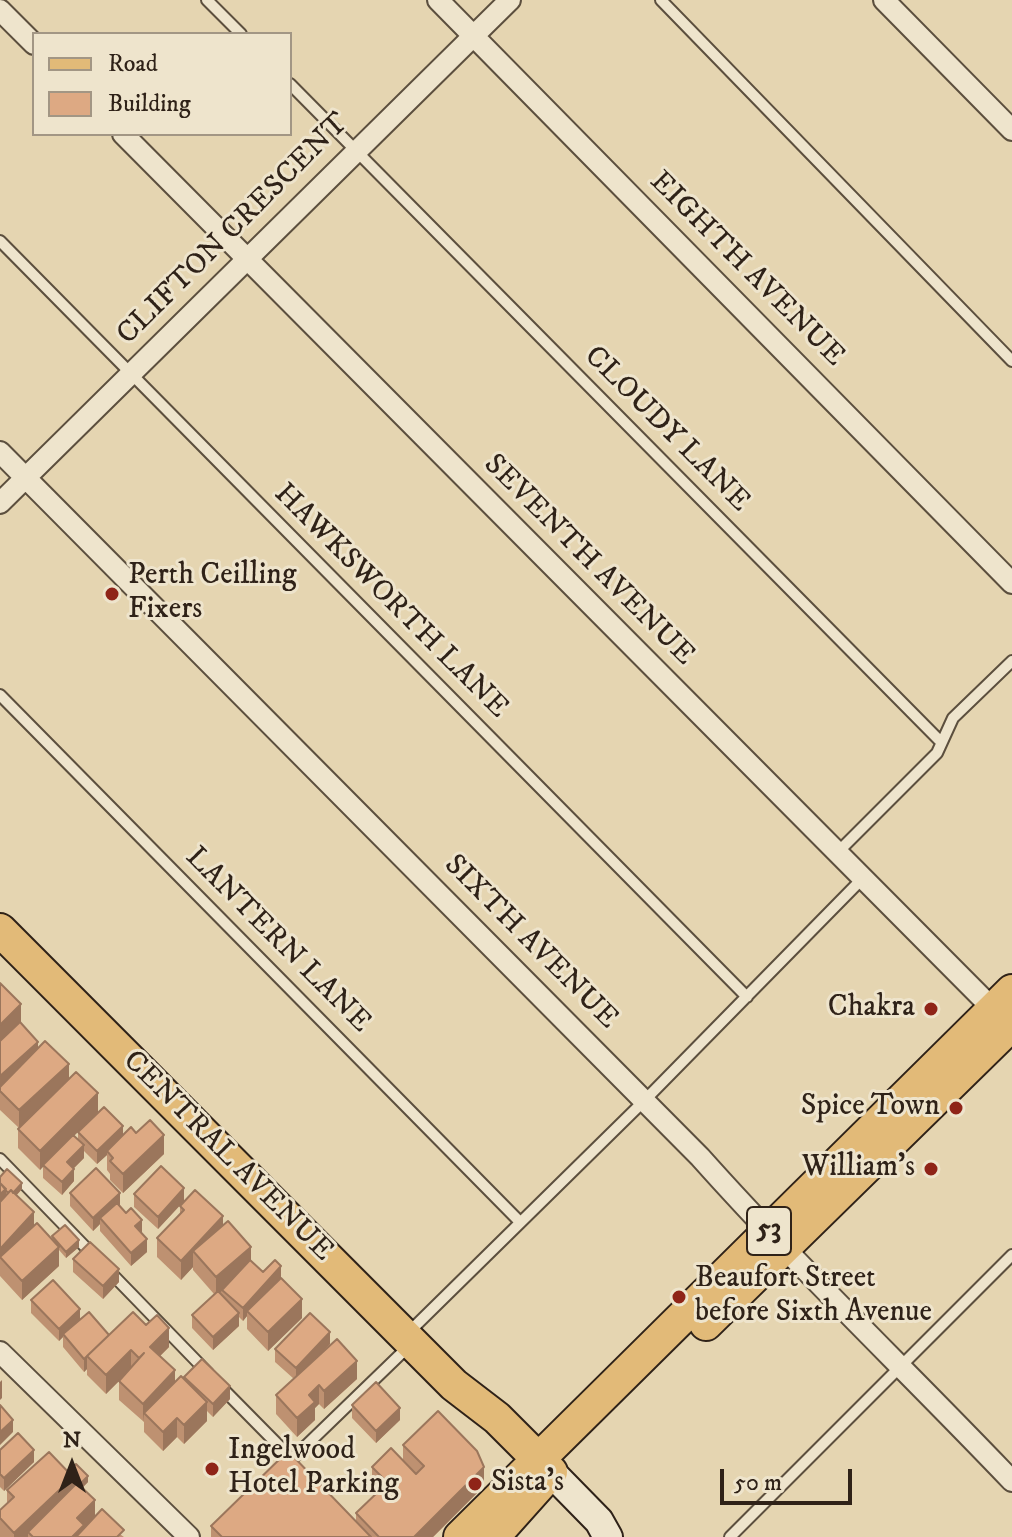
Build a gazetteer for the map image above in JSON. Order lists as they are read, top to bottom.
{
  "streets": {
    "main road": ["CENTRAL AVENUE", "53"],
    "street": [
      "CLIFTON CRESCENT",
      "EIGHTH AVENUE",
      "SEVENTH AVENUE",
      "SIXTH AVENUE"
    ],
    "lane": ["CLOUDY LANE", "HAWKSWORTH LANE", "LANTERN LANE"]
  },
  "crossings": [
    ["CLIFTON CRESCENT", "EIGHTH AVENUE"],
    ["CLIFTON CRESCENT", "CLOUDY LANE"],
    ["CLIFTON CRESCENT", "SEVENTH AVENUE"],
    ["CLIFTON CRESCENT", "HAWKSWORTH LANE"],
    ["CLIFTON CRESCENT", "SIXTH AVENUE"],
    ["SEVENTH AVENUE", "53"],
    ["SIXTH AVENUE", "53"],
    ["CENTRAL AVENUE", "53"]
  ],
  "places": [
    "Perth Ceilling Fixers",
    "Chakra",
    "Spice Town",
    "William's",
    "Beaufort Street before Sixth Avenue",
    "Ingelwood Hotel Parking",
    "Sista's"
  ],
  "legend": ["Road", "Building"],
  "scale_bar": "50 m",
  "north": "top"
}
